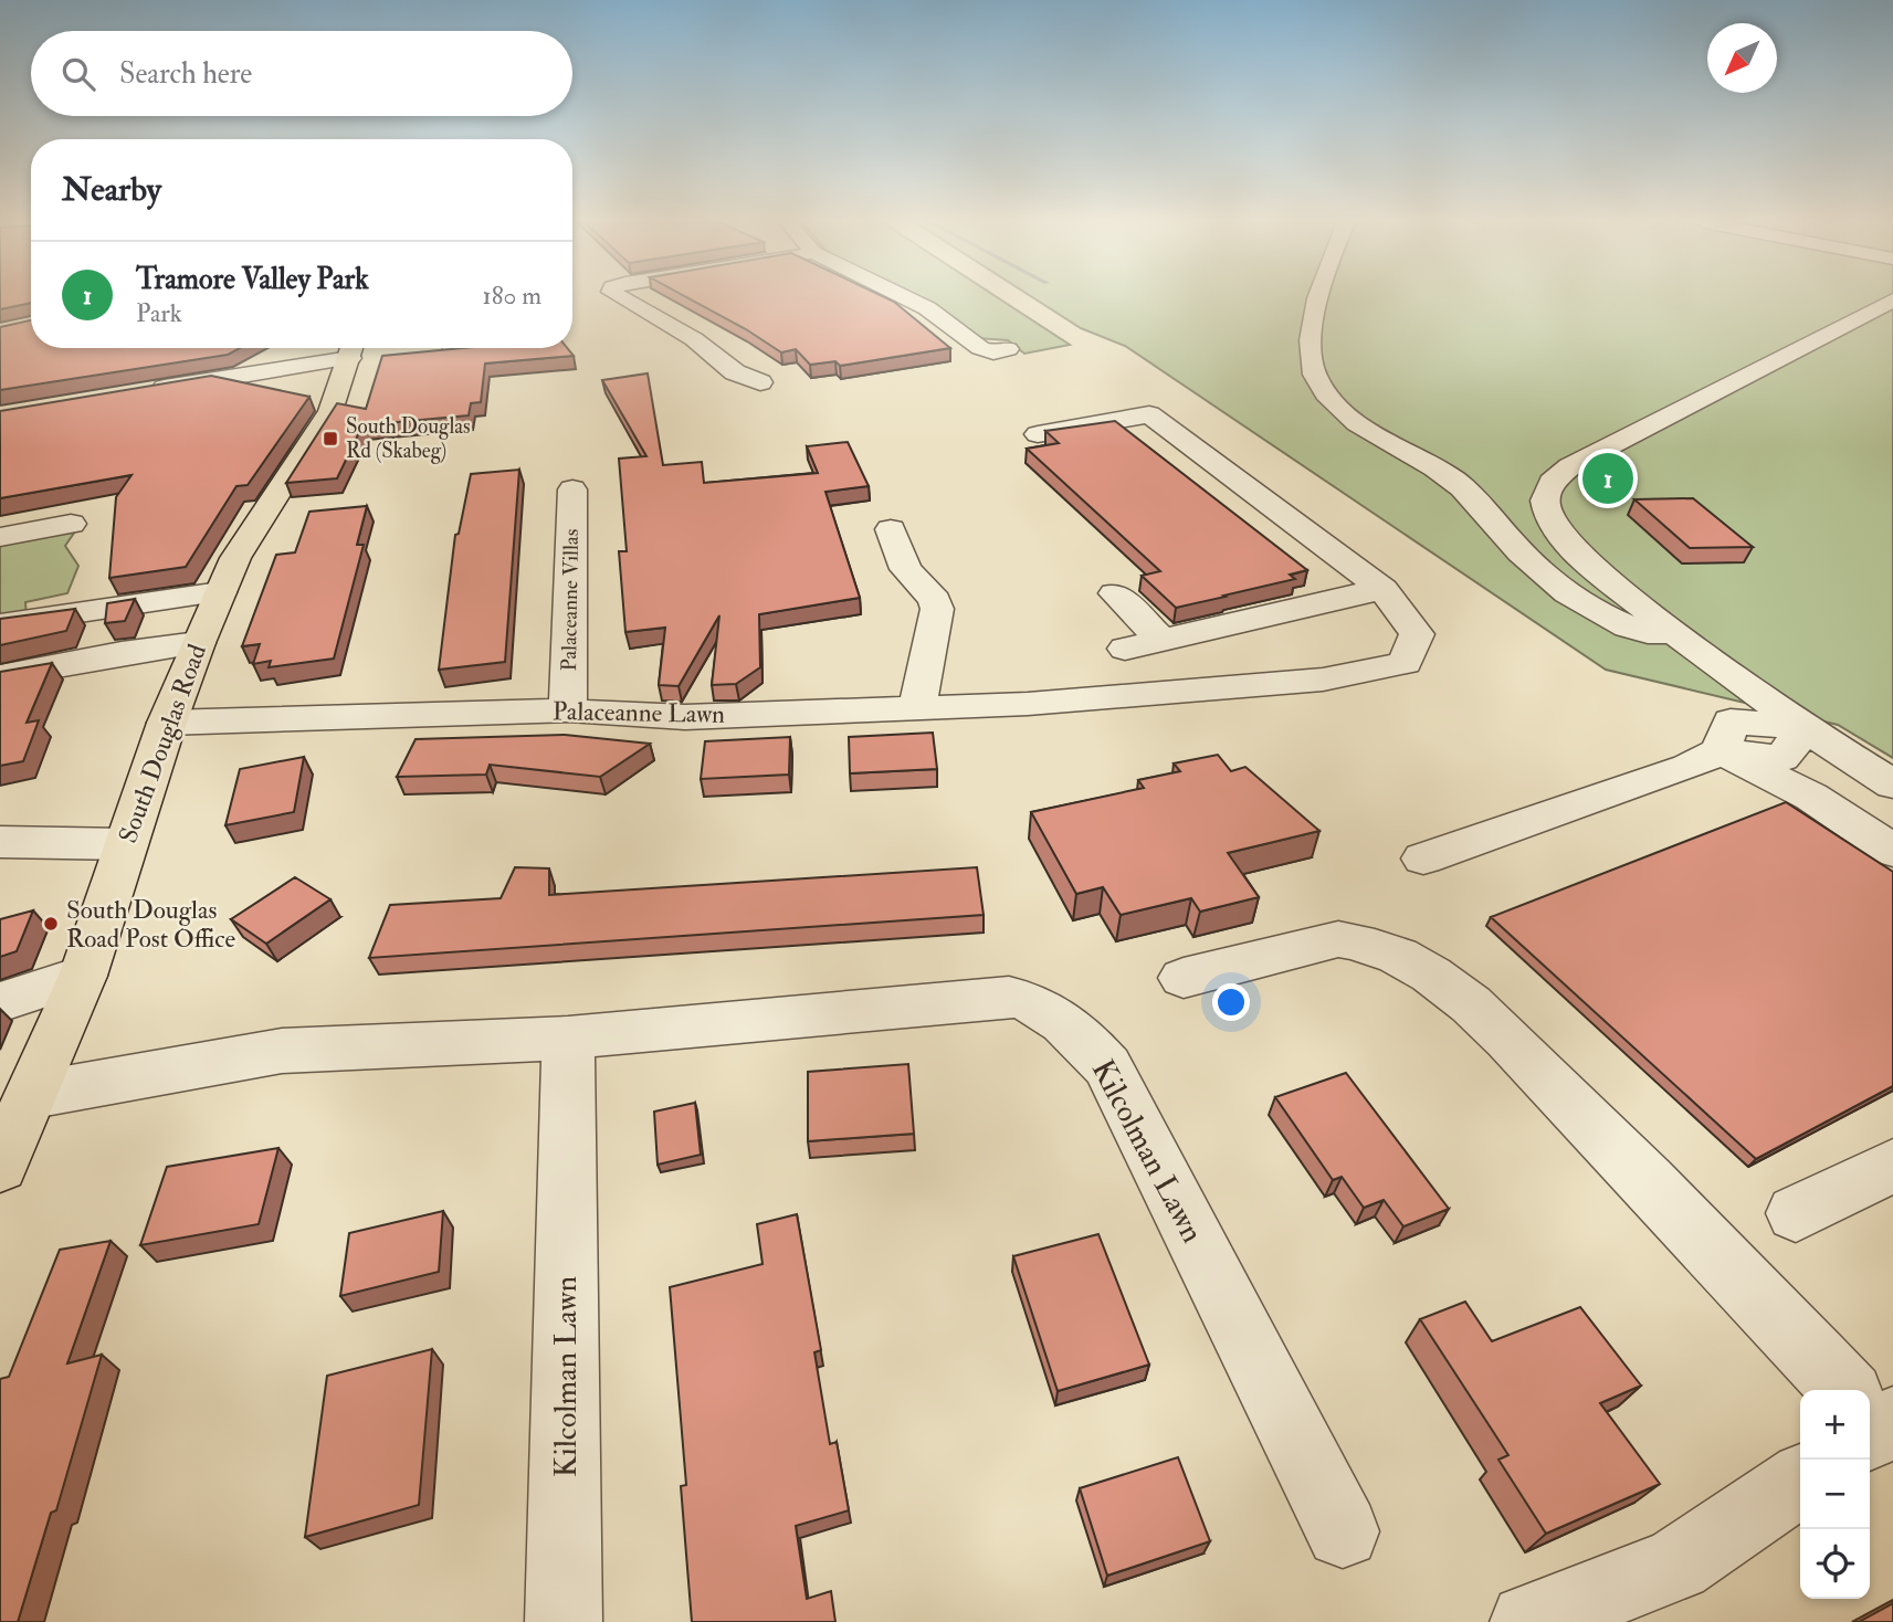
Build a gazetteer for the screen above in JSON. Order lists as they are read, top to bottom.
{
  "streets": {
    "main road": ["South Douglas Road"],
    "street": ["Palaceanne Villas", "Palaceanne Lawn", "Kilcolman Lawn"]
  },
  "crossings": [
    ["Palaceanne Villas", "Palaceanne Lawn"],
    ["Palaceanne Lawn", "South Douglas Road"],
    ["South Douglas Road", "Kilcolman Lawn"]
  ],
  "places": {
    "transit": ["South Douglas Rd (Skabeg)"],
    "other": ["South Douglas Road Post Office"]
  },
  "north": "bottom left",
  "page": {
    "search": "Search here",
    "heading": "Nearby",
    "list": [
      {
        "mark": "1",
        "name": "Tramore Valley Park",
        "note": "Park",
        "value": "180 m"
      }
    ],
    "pins": "1",
    "map_buttons": ["+", "−"]
  }
}
